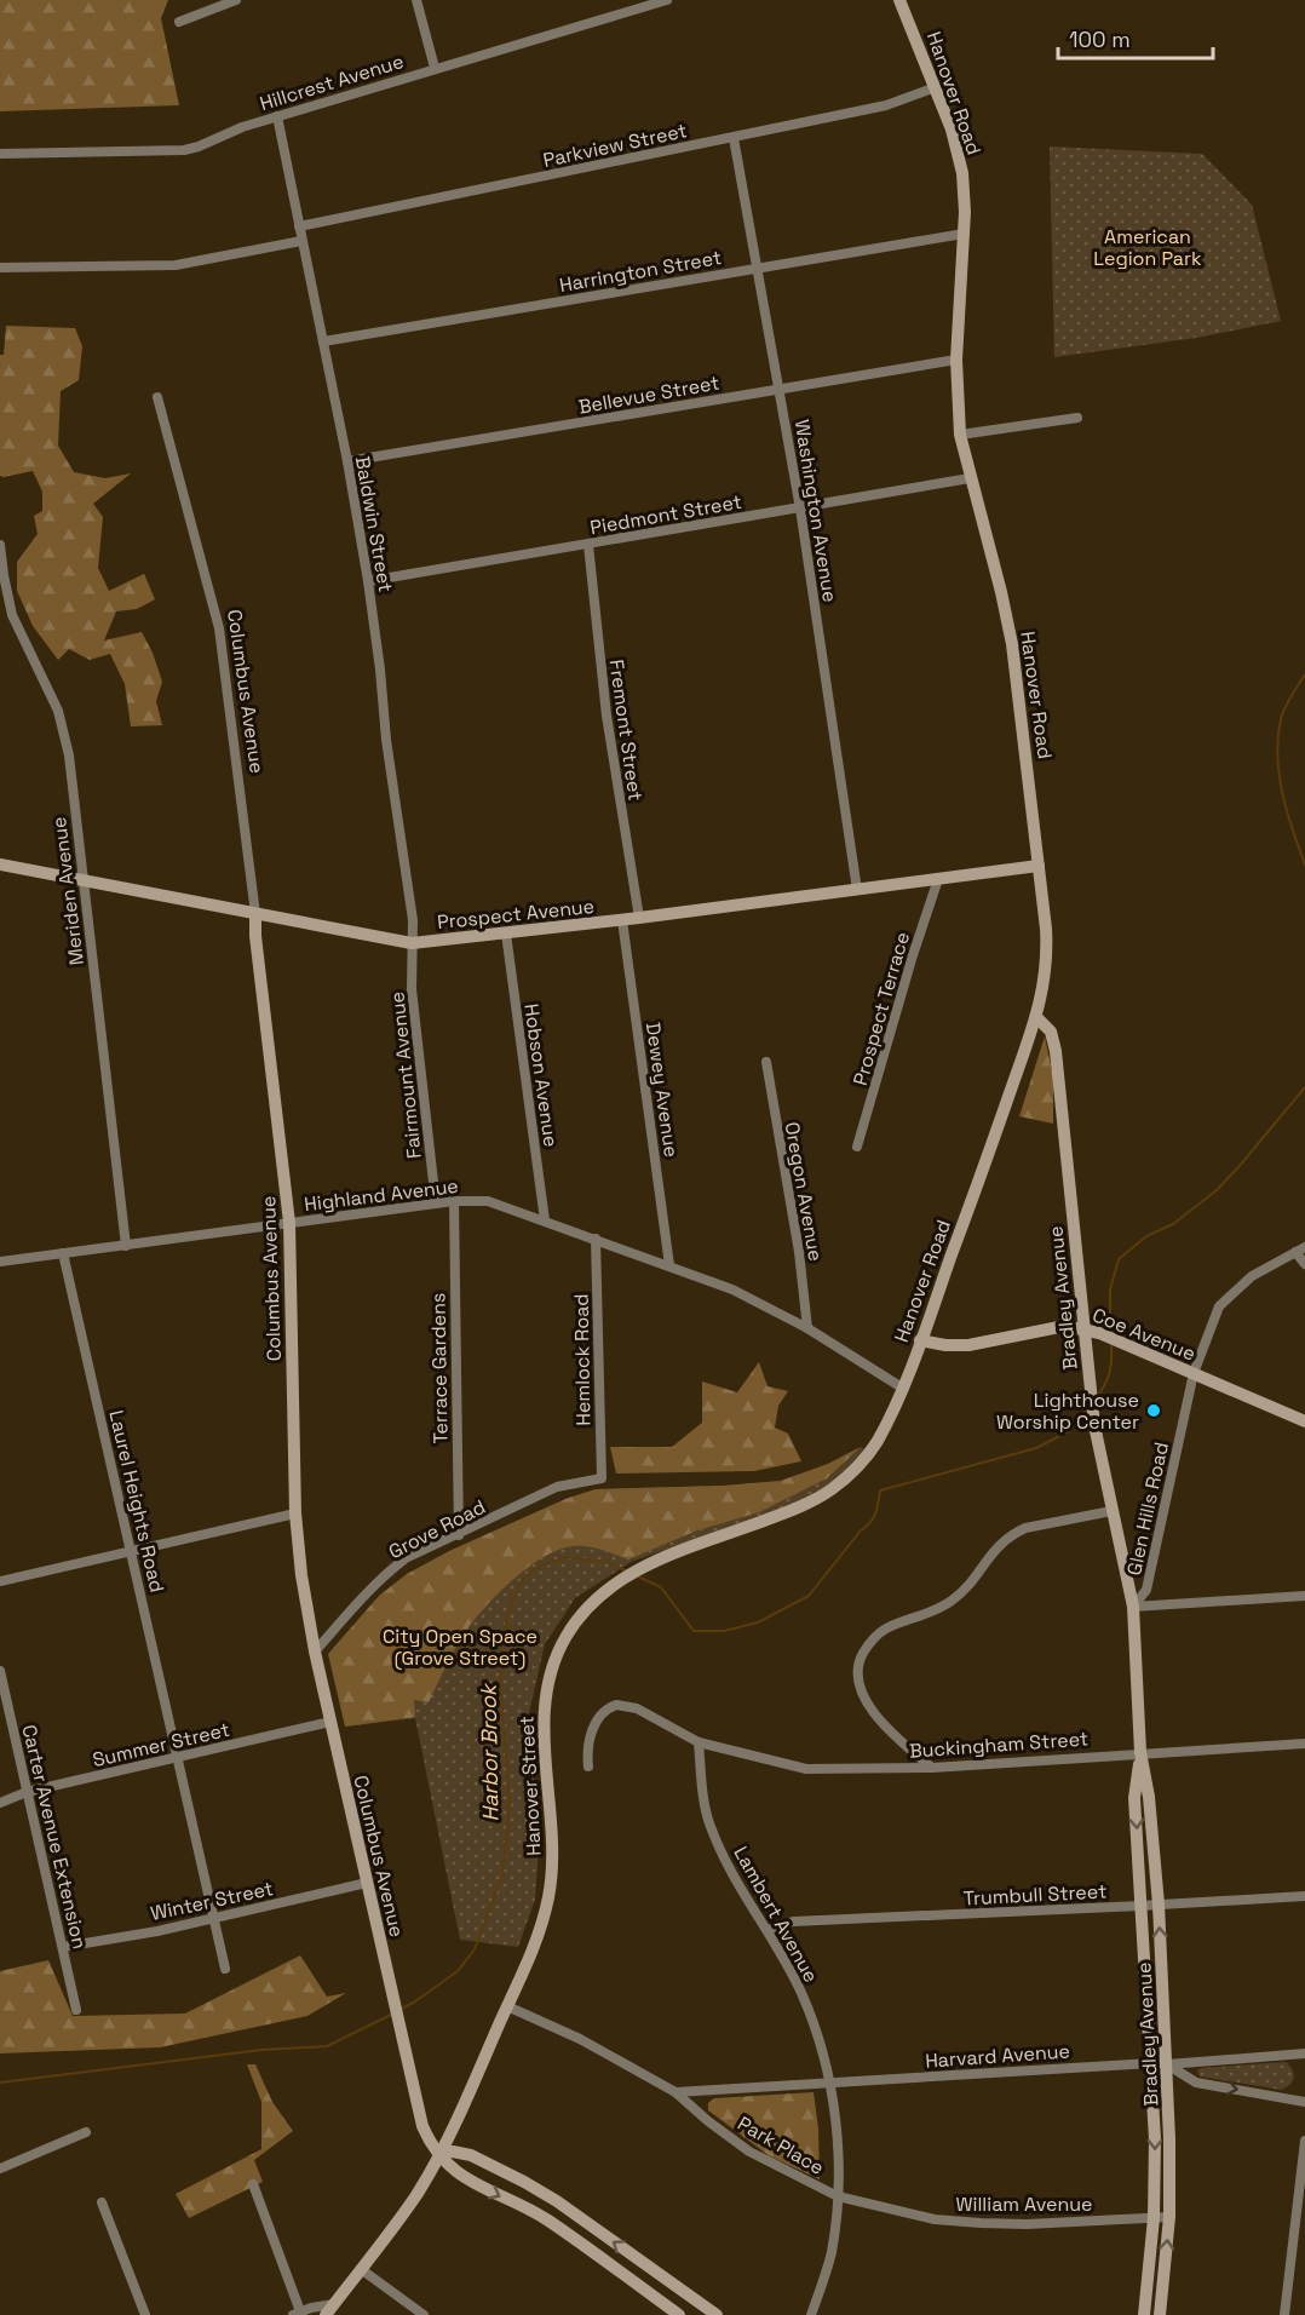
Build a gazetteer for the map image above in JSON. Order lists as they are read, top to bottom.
{
  "streets": {
    "street": [
      "Hillcrest Avenue",
      "Hanover Road",
      "Parkview Street",
      "Harrington Street",
      "Bellevue Street",
      "Washington Avenue",
      "Piedmont Street",
      "Baldwin Street",
      "Columbus Avenue",
      "Fremont Street",
      "Meriden Avenue",
      "Prospect Avenue",
      "Prospect Terrace",
      "Fairmount Avenue",
      "Hobson Avenue",
      "Dewey Avenue",
      "Oregon Avenue",
      "Highland Avenue",
      "Bradley Avenue",
      "Coe Avenue",
      "Hemlock Road",
      "Terrace Gardens",
      "Laurel Heights Road",
      "Glen Hills Road",
      "Grove Road",
      "Summer Street",
      "Buckingham Street",
      "Hanover Street",
      "Carter Avenue Extension",
      "Trumbull Street",
      "Winter Street",
      "Lambert Avenue",
      "Harvard Avenue",
      "Park Place",
      "William Avenue"
    ]
  },
  "crossings": [
    ["Hillcrest Avenue", "Baldwin Street"],
    ["Hanover Road", "Parkview Street"],
    ["Hanover Road", "Harrington Street"],
    ["Hanover Road", "Bellevue Street"],
    ["Hanover Road", "Piedmont Street"],
    ["Hanover Road", "Prospect Avenue"],
    ["Hanover Road", "Highland Avenue"],
    ["Hanover Road", "Bradley Avenue"],
    ["Hanover Road", "Coe Avenue"],
    ["Hanover Road", "Hanover Street"],
    ["Parkview Street", "Washington Avenue"],
    ["Parkview Street", "Baldwin Street"],
    ["Harrington Street", "Washington Avenue"],
    ["Harrington Street", "Baldwin Street"],
    ["Bellevue Street", "Washington Avenue"],
    ["Bellevue Street", "Baldwin Street"],
    ["Washington Avenue", "Piedmont Street"],
    ["Washington Avenue", "Prospect Avenue"],
    ["Piedmont Street", "Baldwin Street"],
    ["Piedmont Street", "Fremont Street"],
    ["Baldwin Street", "Prospect Avenue"],
    ["Baldwin Street", "Fairmount Avenue"],
    ["Columbus Avenue", "Prospect Avenue"],
    ["Columbus Avenue", "Highland Avenue"],
    ["Columbus Avenue", "Grove Road"],
    ["Columbus Avenue", "Summer Street"],
    ["Columbus Avenue", "Hanover Street"],
    ["Columbus Avenue", "Winter Street"],
    ["Fremont Street", "Prospect Avenue"],
    ["Meriden Avenue", "Prospect Avenue"],
    ["Meriden Avenue", "Highland Avenue"],
    ["Prospect Avenue", "Prospect Terrace"],
    ["Prospect Avenue", "Fairmount Avenue"],
    ["Prospect Avenue", "Hobson Avenue"],
    ["Prospect Avenue", "Dewey Avenue"],
    ["Fairmount Avenue", "Highland Avenue"],
    ["Hobson Avenue", "Highland Avenue"],
    ["Dewey Avenue", "Highland Avenue"],
    ["Oregon Avenue", "Highland Avenue"],
    ["Highland Avenue", "Hemlock Road"],
    ["Highland Avenue", "Terrace Gardens"],
    ["Highland Avenue", "Laurel Heights Road"],
    ["Highland Avenue", "Hanover Street"],
    ["Bradley Avenue", "Coe Avenue"],
    ["Bradley Avenue", "Glen Hills Road"],
    ["Bradley Avenue", "Buckingham Street"],
    ["Bradley Avenue", "Trumbull Street"],
    ["Bradley Avenue", "Harvard Avenue"],
    ["Bradley Avenue", "William Avenue"],
    ["Coe Avenue", "Glen Hills Road"],
    ["Hemlock Road", "Grove Road"],
    ["Terrace Gardens", "Grove Road"],
    ["Laurel Heights Road", "Summer Street"],
    ["Laurel Heights Road", "Winter Street"],
    ["Summer Street", "Carter Avenue Extension"],
    ["Buckingham Street", "Lambert Avenue"],
    ["Hanover Street", "Park Place"],
    ["Carter Avenue Extension", "Winter Street"],
    ["Trumbull Street", "Lambert Avenue"],
    ["Lambert Avenue", "Harvard Avenue"],
    ["Lambert Avenue", "Park Place"],
    ["Lambert Avenue", "William Avenue"],
    ["Harvard Avenue", "Park Place"],
    ["Park Place", "William Avenue"]
  ],
  "water": ["Harbor Brook"],
  "parks": ["American Legion Park", "City Open Space (Grove Street)"],
  "places": ["Lighthouse Worship Center"],
  "scale_bar": "100 m"
}
